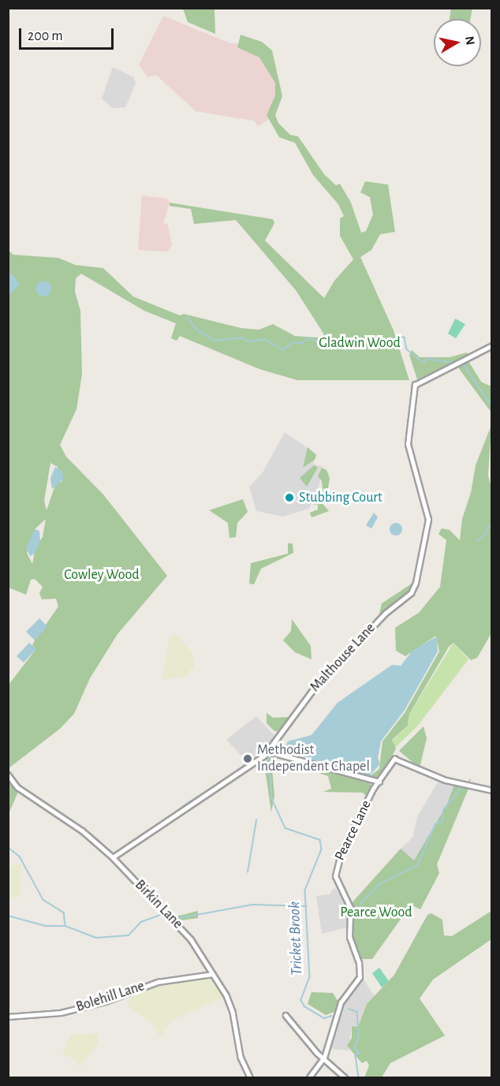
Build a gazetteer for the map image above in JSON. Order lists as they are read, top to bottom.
{
  "streets": {
    "street": [
      "Malthouse Lane",
      "Pearce Lane",
      "Birkin Lane",
      "Bolehill Lane"
    ]
  },
  "crossings": [
    ["Malthouse Lane", "Birkin Lane"],
    ["Birkin Lane", "Bolehill Lane"]
  ],
  "water": ["Tricket Brook"],
  "parks": ["Gladwin Wood", "Cowley Wood", "Pearce Wood"],
  "places": ["Stubbing Court", "Methodist Independent Chapel"],
  "scale_bar": "200 m",
  "north": "right"
}
